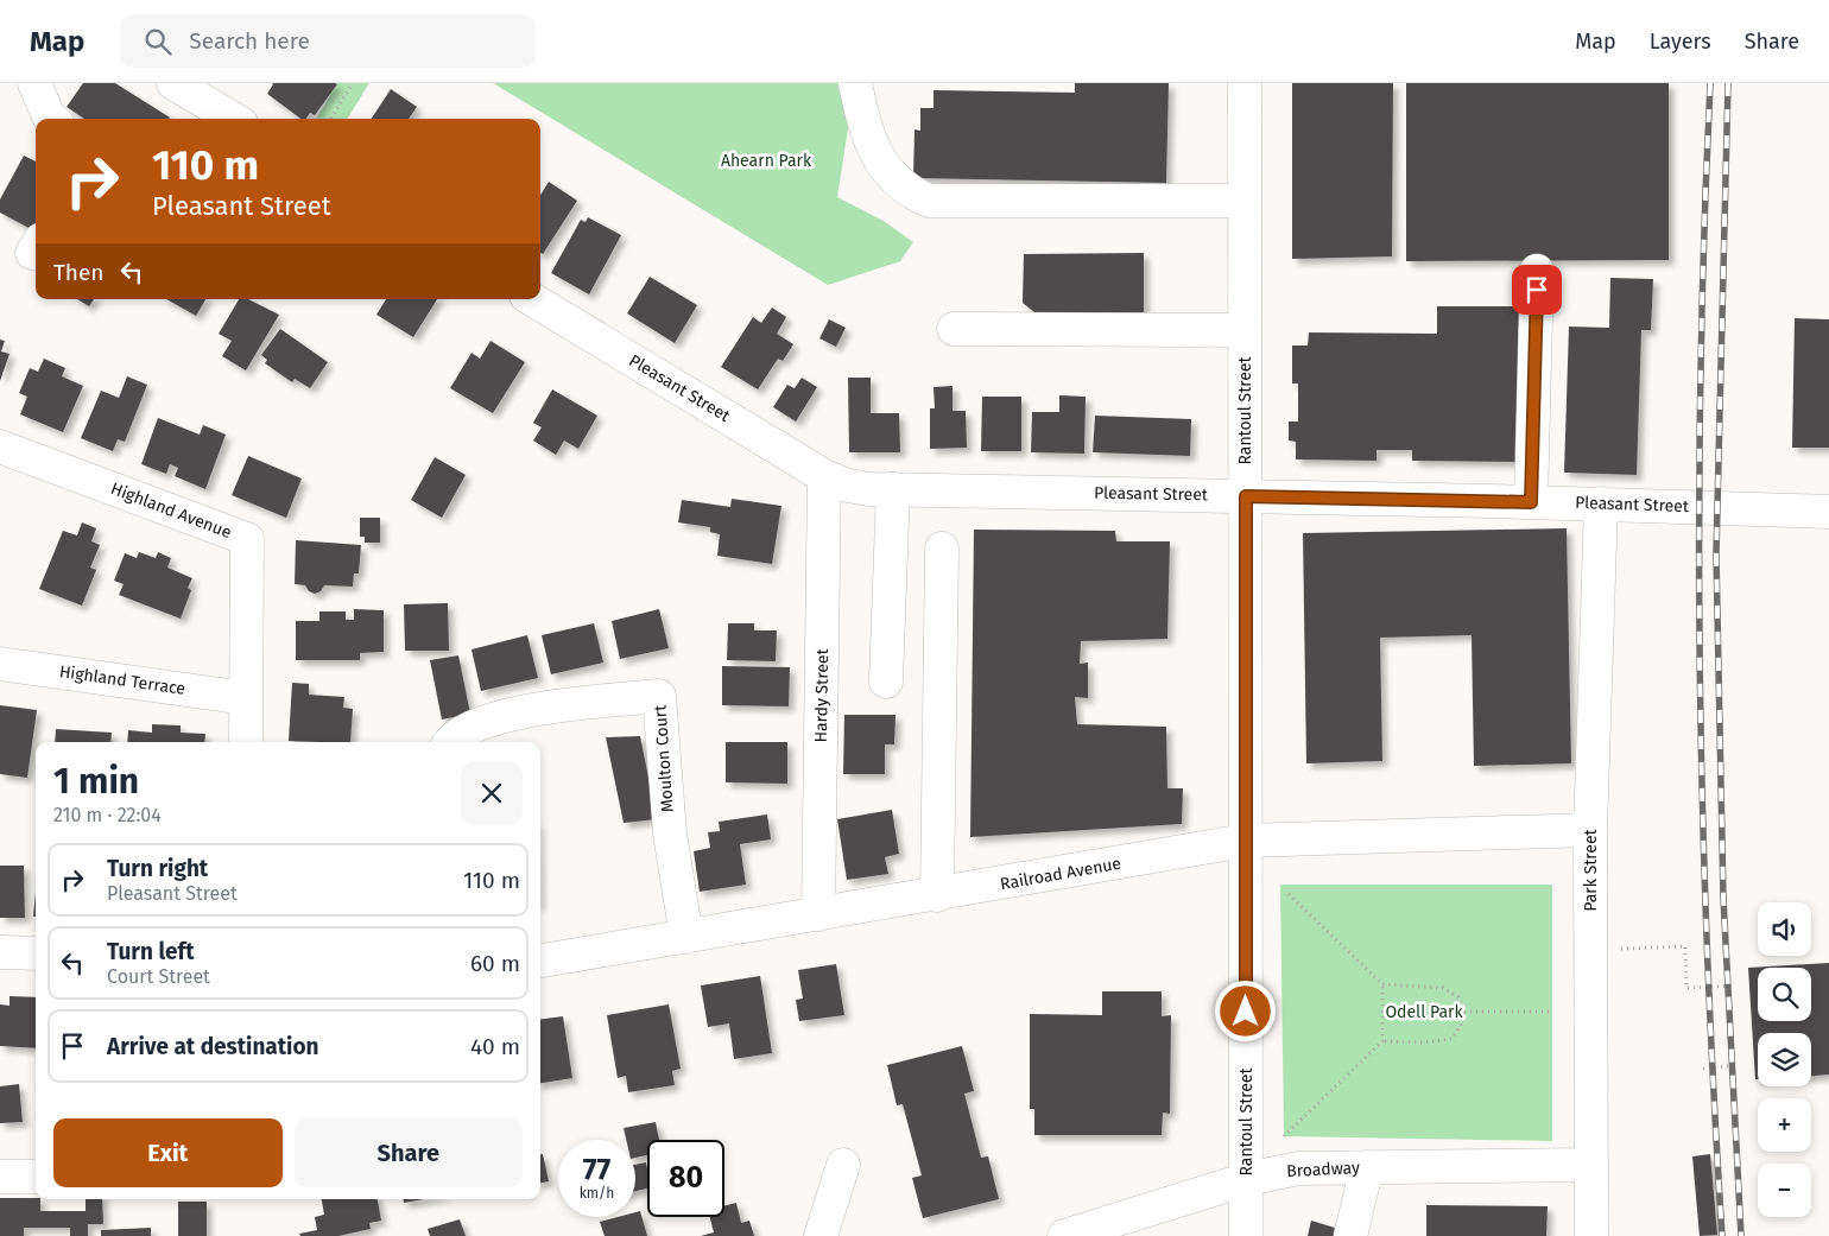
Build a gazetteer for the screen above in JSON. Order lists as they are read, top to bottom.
{
  "streets": {
    "main road": [
      "Pleasant Street",
      "Rantoul Street",
      "Highland Avenue",
      "Highland Terrace",
      "Hardy Street",
      "Moulton Court",
      "Park Street",
      "Railroad Avenue",
      "Broadway"
    ]
  },
  "crossings": [
    ["Pleasant Street", "Rantoul Street"],
    ["Pleasant Street", "Hardy Street"],
    ["Pleasant Street", "Park Street"],
    ["Rantoul Street", "Railroad Avenue"],
    ["Rantoul Street", "Broadway"],
    ["Highland Avenue", "Highland Terrace"],
    ["Hardy Street", "Railroad Avenue"],
    ["Moulton Court", "Railroad Avenue"],
    ["Park Street", "Railroad Avenue"],
    ["Park Street", "Broadway"]
  ],
  "parks": ["Ahearn Park", "Odell Park"],
  "page": {
    "header": "Map",
    "search": "Search here",
    "nav": ["Map", "Layers", "Share"],
    "turn": ["110 m", "Pleasant Street"],
    "then": "Then",
    "heading": ["1 min", "210 m · 22:04"],
    "list": [
      {
        "name": "Turn right",
        "note": "Pleasant Street",
        "value": "110 m"
      },
      {
        "name": "Turn left",
        "note": "Court Street",
        "value": "60 m"
      },
      {
        "name": "Arrive at destination",
        "value": "40 m"
      }
    ],
    "map_buttons": ["+", "−"],
    "buttons": ["Exit", "Share"],
    "speed": "77 km/h",
    "limit": "80"
  }
}
